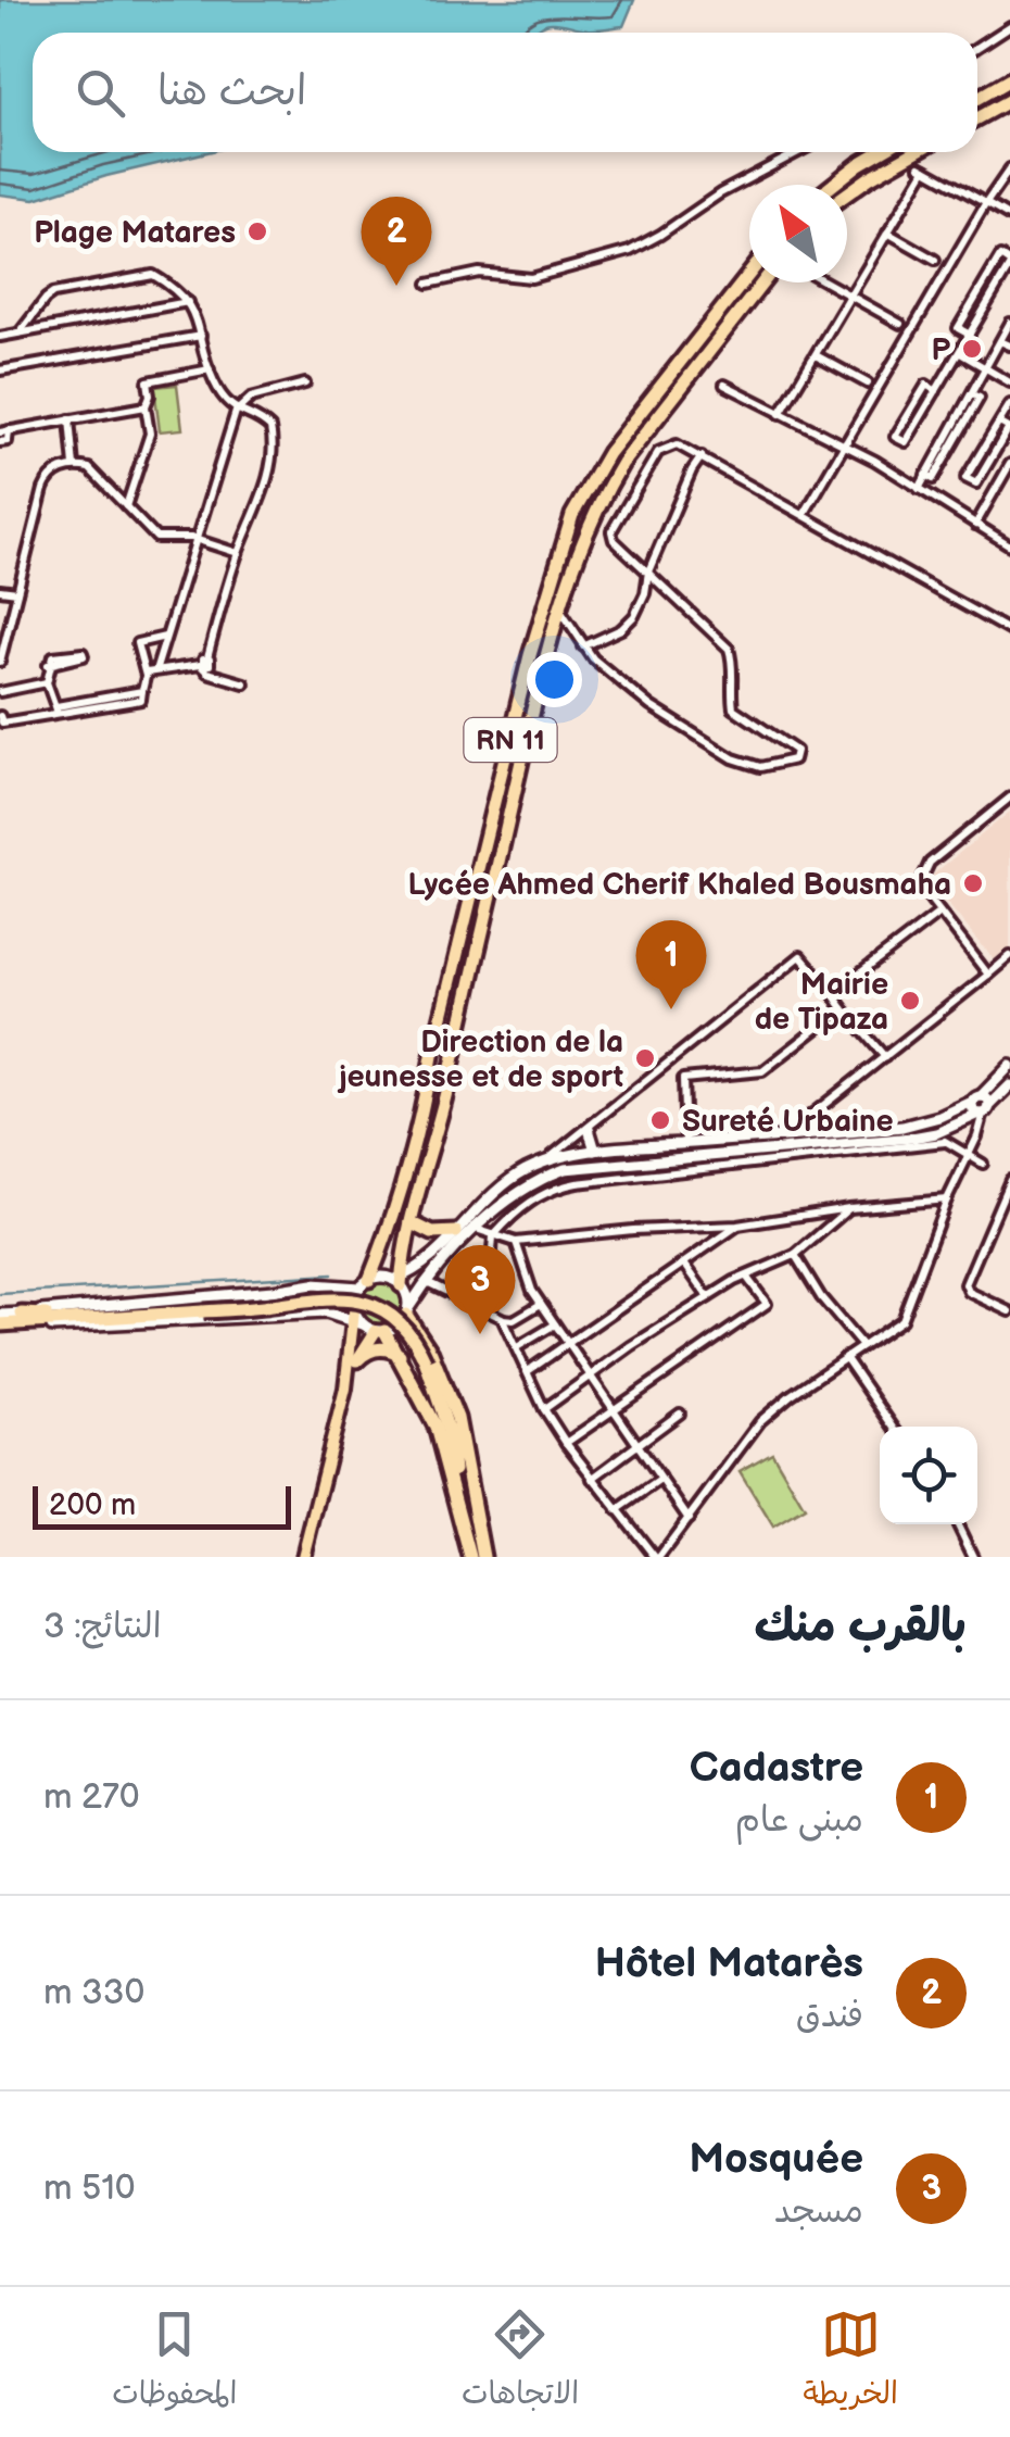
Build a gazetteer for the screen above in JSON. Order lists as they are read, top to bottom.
{
  "streets": {
    "highway": ["RN 11"]
  },
  "places": [
    "Plage Matares",
    "P",
    "Lycée Ahmed Cherif Khaled Bousmaha",
    "Mairie de Tipaza",
    "Direction de la jeunesse et de sport",
    "Sureté Urbaine"
  ],
  "scale_bar": "200 m",
  "north": "top left",
  "page": {
    "search": "ابحث هنا",
    "pins": ["2", "1", "3"],
    "scale": "200 m",
    "heading": ["بالقرب منك", "النتائج: 3"],
    "list": [
      {
        "mark": "1",
        "name": "Cadastre",
        "note": "مبنى عام",
        "value": "270 m"
      },
      {
        "mark": "2",
        "name": "Hôtel Matarès",
        "note": "فندق",
        "value": "330 m"
      },
      {
        "mark": "3",
        "name": "Mosquée",
        "note": "مسجد",
        "value": "510 m"
      }
    ],
    "nav": ["الخريطة", "الاتجاهات", "المحفوظات"]
  }
}
